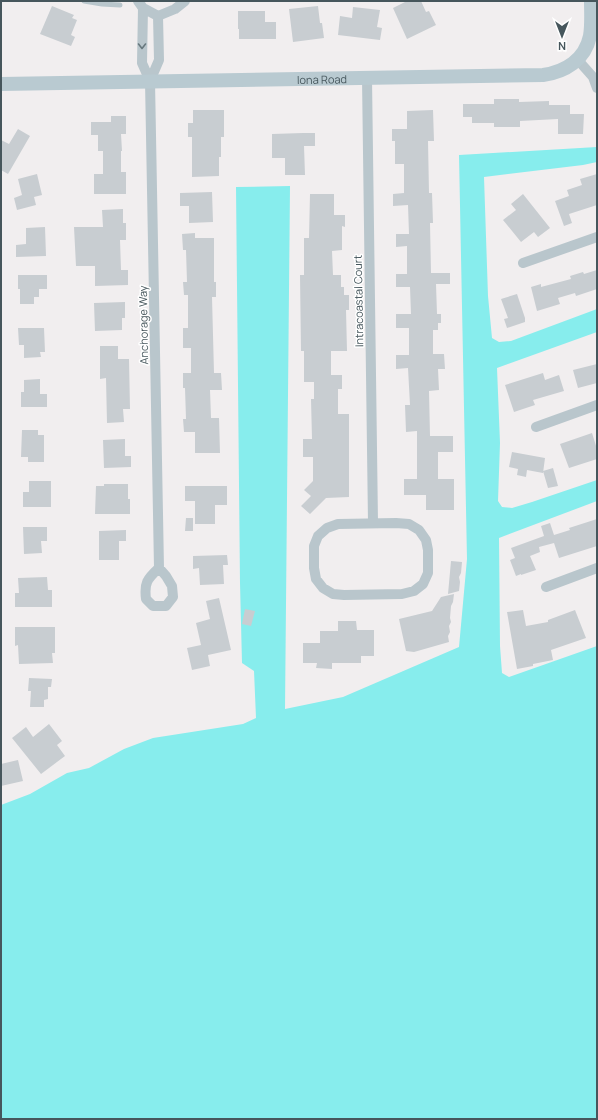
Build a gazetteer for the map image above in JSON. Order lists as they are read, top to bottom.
{
  "streets": {
    "street": ["Iona Road", "Intracoastal Court", "Anchorage Way"]
  },
  "crossings": [
    ["Iona Road", "Intracoastal Court"],
    ["Iona Road", "Anchorage Way"]
  ],
  "north": "bottom"
}
